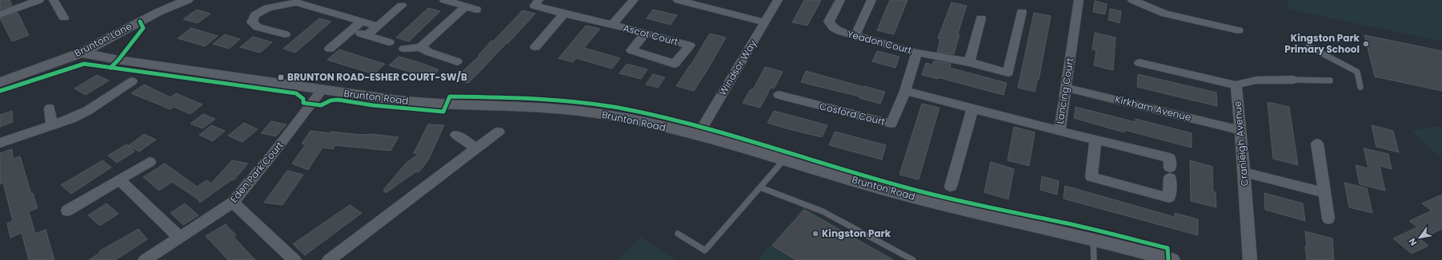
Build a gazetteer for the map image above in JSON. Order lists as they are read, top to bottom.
{
  "streets": {
    "street": [
      "Ascot Court",
      "Brunton Lane",
      "Yeadon Court",
      "Windsor Way",
      "Lancing Court",
      "Brunton Road",
      "Kirkham Avenue",
      "Cosford Court",
      "Cranleigh Avenue",
      "Eden Park Court"
    ]
  },
  "crossings": [
    ["Brunton Lane", "Brunton Road"],
    ["Yeadon Court", "Lancing Court"],
    ["Yeadon Court", "Cosford Court"],
    ["Windsor Way", "Brunton Road"],
    ["Lancing Court", "Kirkham Avenue"],
    ["Lancing Court", "Cosford Court"],
    ["Brunton Road", "Eden Park Court"],
    ["Kirkham Avenue", "Cranleigh Avenue"]
  ],
  "places": {
    "other": ["Kingston Park Primary School", "Kingston Park"],
    "transit": ["BRUNTON ROAD-ESHER COURT-SW/B"]
  },
  "north": "bottom left"
}
